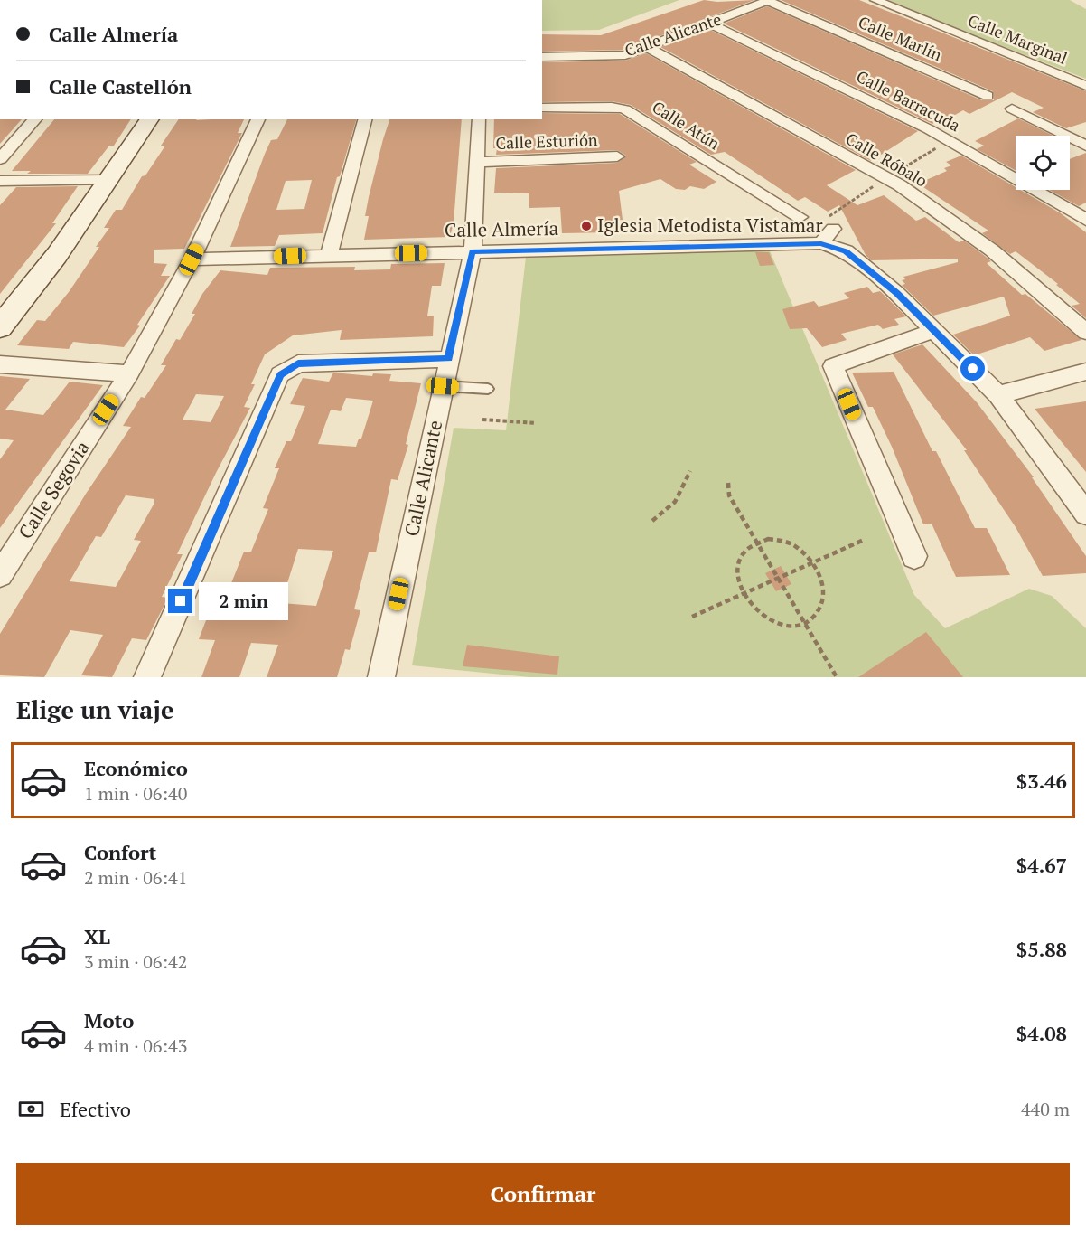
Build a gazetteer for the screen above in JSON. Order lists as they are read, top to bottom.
{
  "streets": {
    "street": [
      "Calle Alicante",
      "Calle Marlín",
      "Calle Marginal",
      "Calle Barracuda",
      "Calle Atún",
      "Calle Esturión",
      "Calle Róbalo",
      "Calle Almería",
      "Calle Segovia"
    ]
  },
  "crossings": [
    ["Calle Alicante", "Calle Marlín"],
    ["Calle Alicante", "Calle Barracuda"],
    ["Calle Alicante", "Calle Esturión"],
    ["Calle Alicante", "Calle Róbalo"],
    ["Calle Alicante", "Calle Almería"],
    ["Calle Almería", "Calle Segovia"]
  ],
  "places": ["Iglesia Metodista Vistamar"],
  "page": {
    "banner": ["Calle Almería", "Calle Castellón"],
    "bubble": "2 min",
    "heading": "Elige un viaje",
    "list": [
      {
        "name": "Económico",
        "note": "1 min · 06:40",
        "value": "$3.46"
      },
      {
        "name": "Confort",
        "note": "2 min · 06:41",
        "value": "$4.67"
      },
      {
        "name": "XL",
        "note": "3 min · 06:42",
        "value": "$5.88"
      },
      {
        "name": "Moto",
        "note": "4 min · 06:43",
        "value": "$4.08"
      }
    ],
    "pay": ["Efectivo", "440 m"],
    "buttons": "Confirmar"
  }
}
